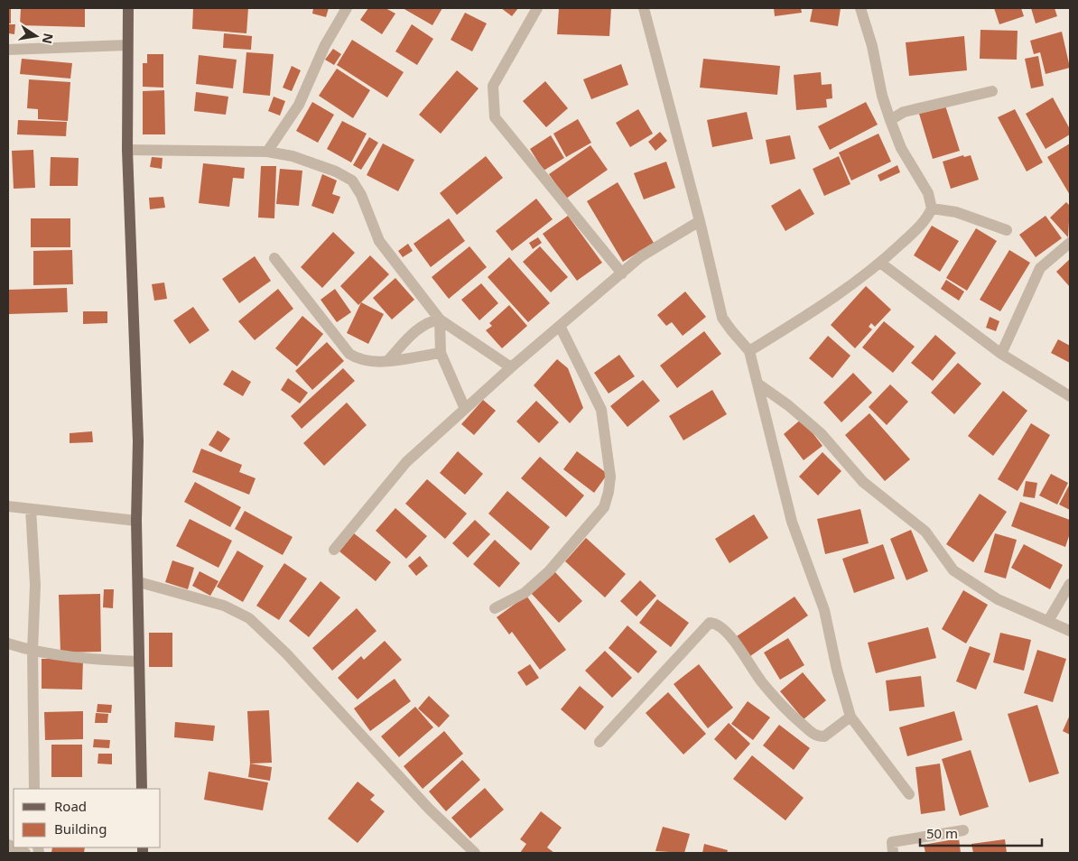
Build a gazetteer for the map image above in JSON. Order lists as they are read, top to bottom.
{
  "legend": ["Road", "Building"],
  "scale_bar": "50 m",
  "north": "right"
}
